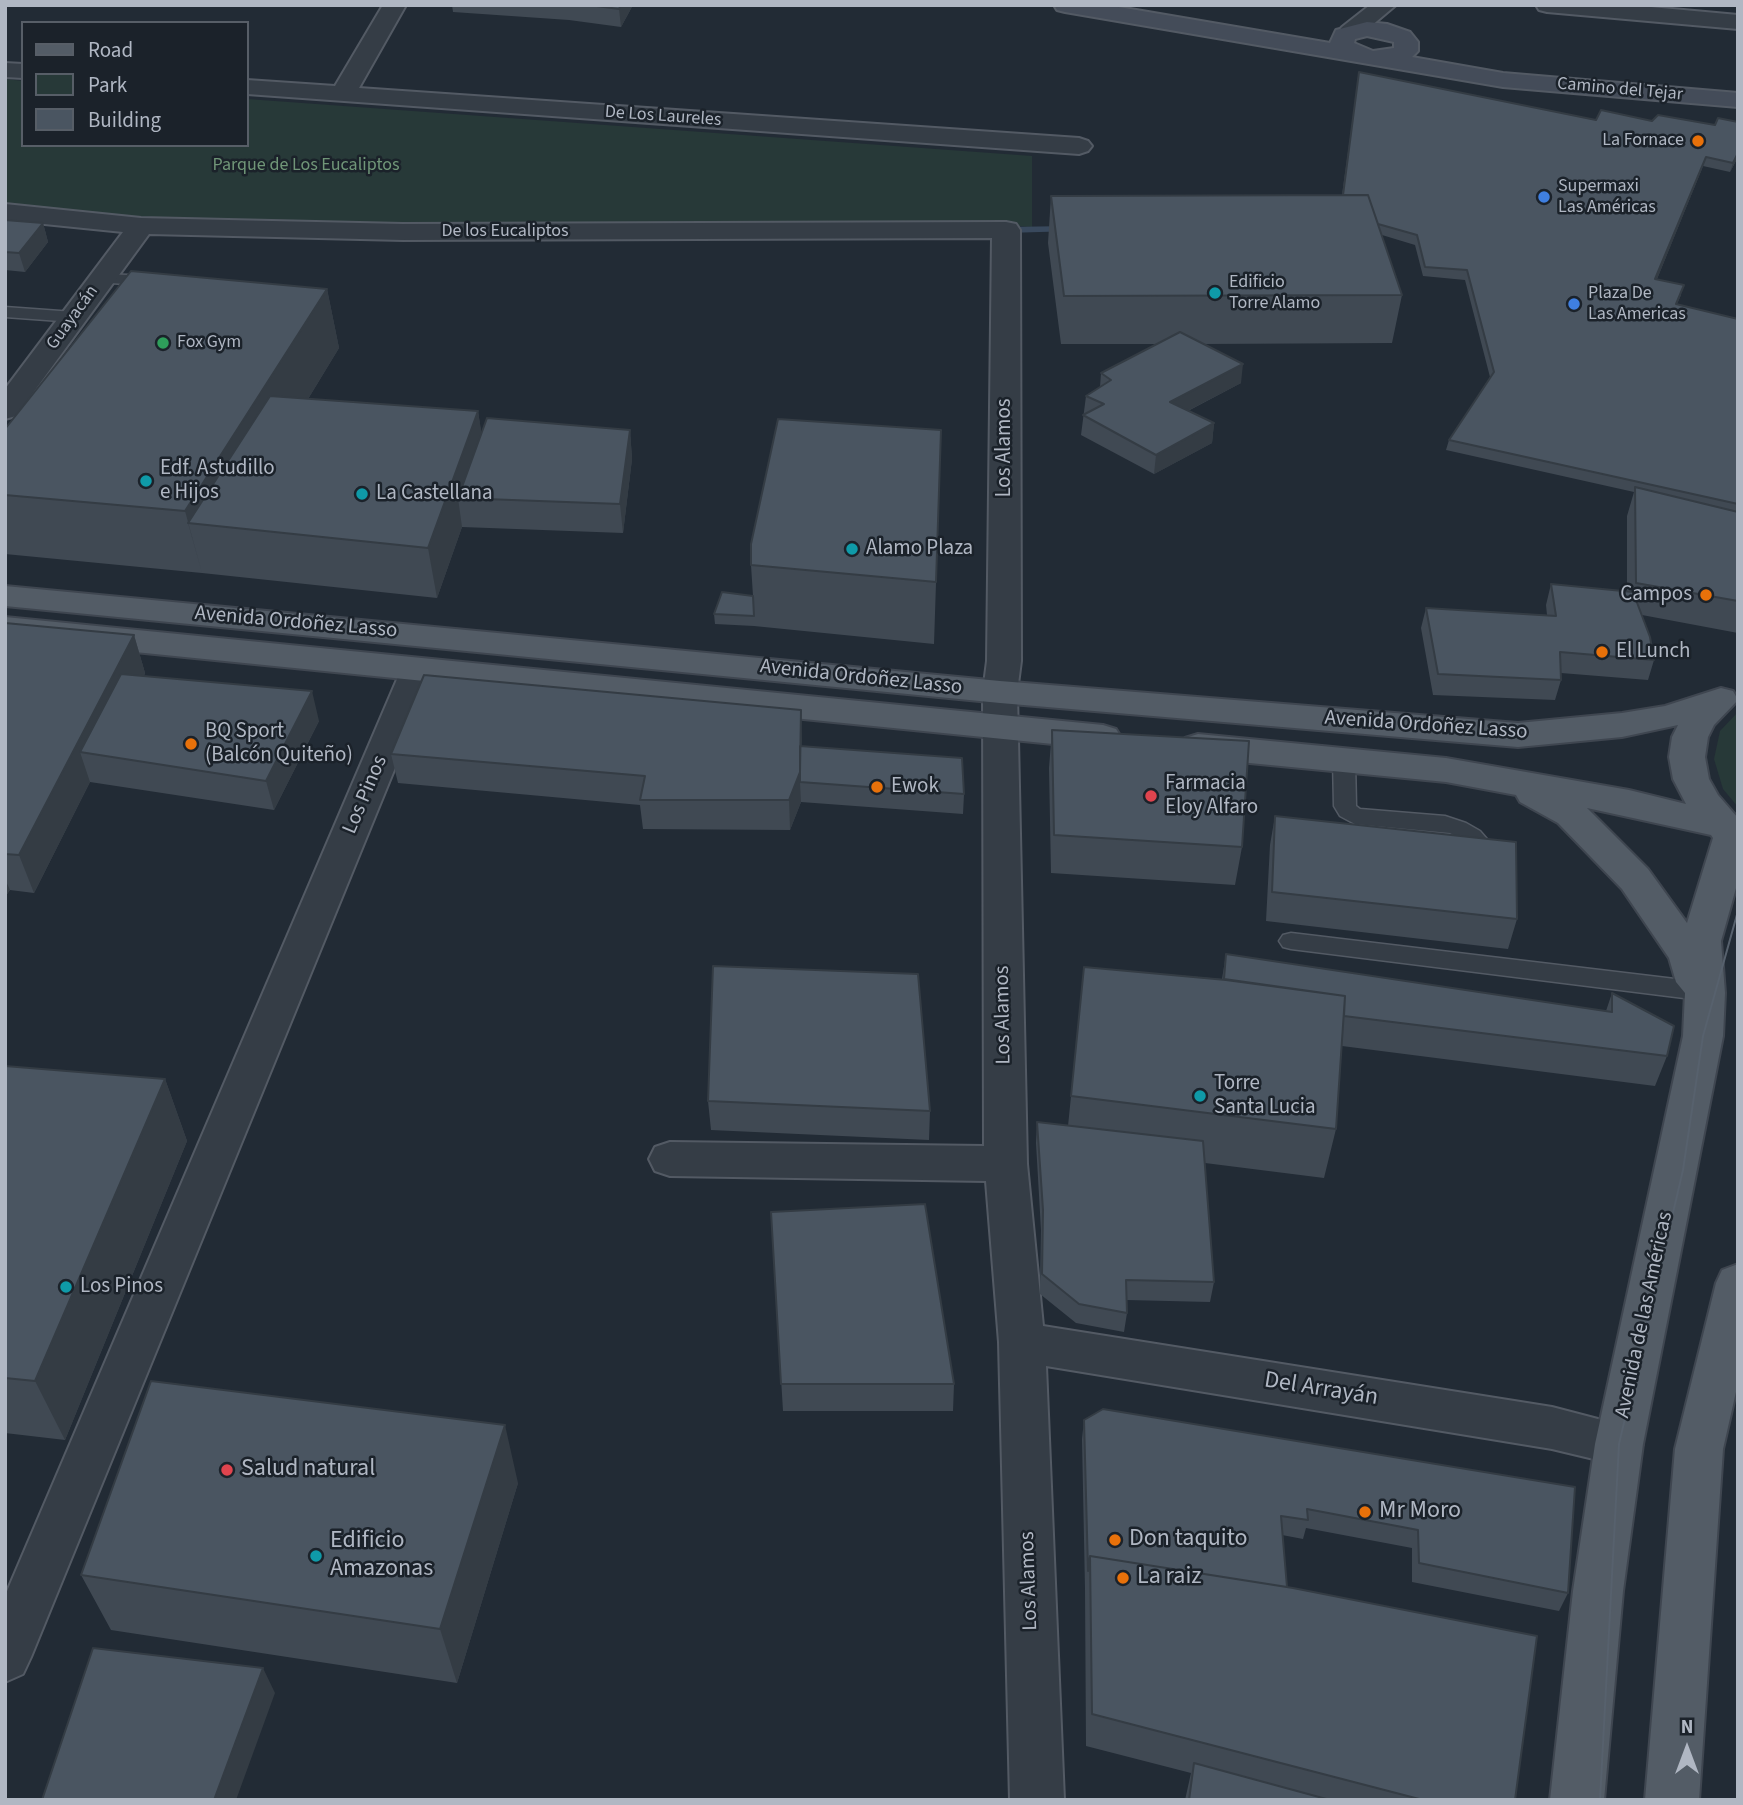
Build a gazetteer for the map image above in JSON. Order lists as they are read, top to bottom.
{
  "streets": {
    "main road": ["Avenida Ordoñez Lasso", "Avenida de las Américas"],
    "street": [
      "Camino del Tejar",
      "De Los Laureles",
      "De los Eucaliptos",
      "Guayacán",
      "Los Alamos",
      "Los Pinos",
      "Del Arrayán"
    ]
  },
  "crossings": [
    ["De los Eucaliptos", "Guayacán"],
    ["De los Eucaliptos", "Los Alamos"],
    ["Los Alamos", "Avenida Ordoñez Lasso"],
    ["Los Alamos", "Del Arrayán"],
    ["Avenida Ordoñez Lasso", "Los Pinos"],
    ["Avenida Ordoñez Lasso", "Avenida de las Américas"],
    ["Avenida de las Américas", "Del Arrayán"]
  ],
  "parks": ["Parque de Los Eucaliptos"],
  "places": [
    "La Fornace",
    "Supermaxi Las Américas",
    "Edificio Torre Alamo",
    "Plaza De Las Americas",
    "Fox Gym",
    "Edf. Astudillo e Hijos",
    "La Castellana",
    "Alamo Plaza",
    "Campos",
    "El Lunch",
    "BQ Sport (Balcón Quiteño)",
    "Ewok",
    "Farmacia Eloy Alfaro",
    "Torre Santa Lucia",
    "Los Pinos",
    "Salud natural",
    "Mr Moro",
    "Don taquito",
    "Edificio Amazonas",
    "La raiz"
  ],
  "legend": ["Road", "Park", "Building"],
  "north": "top"
}
